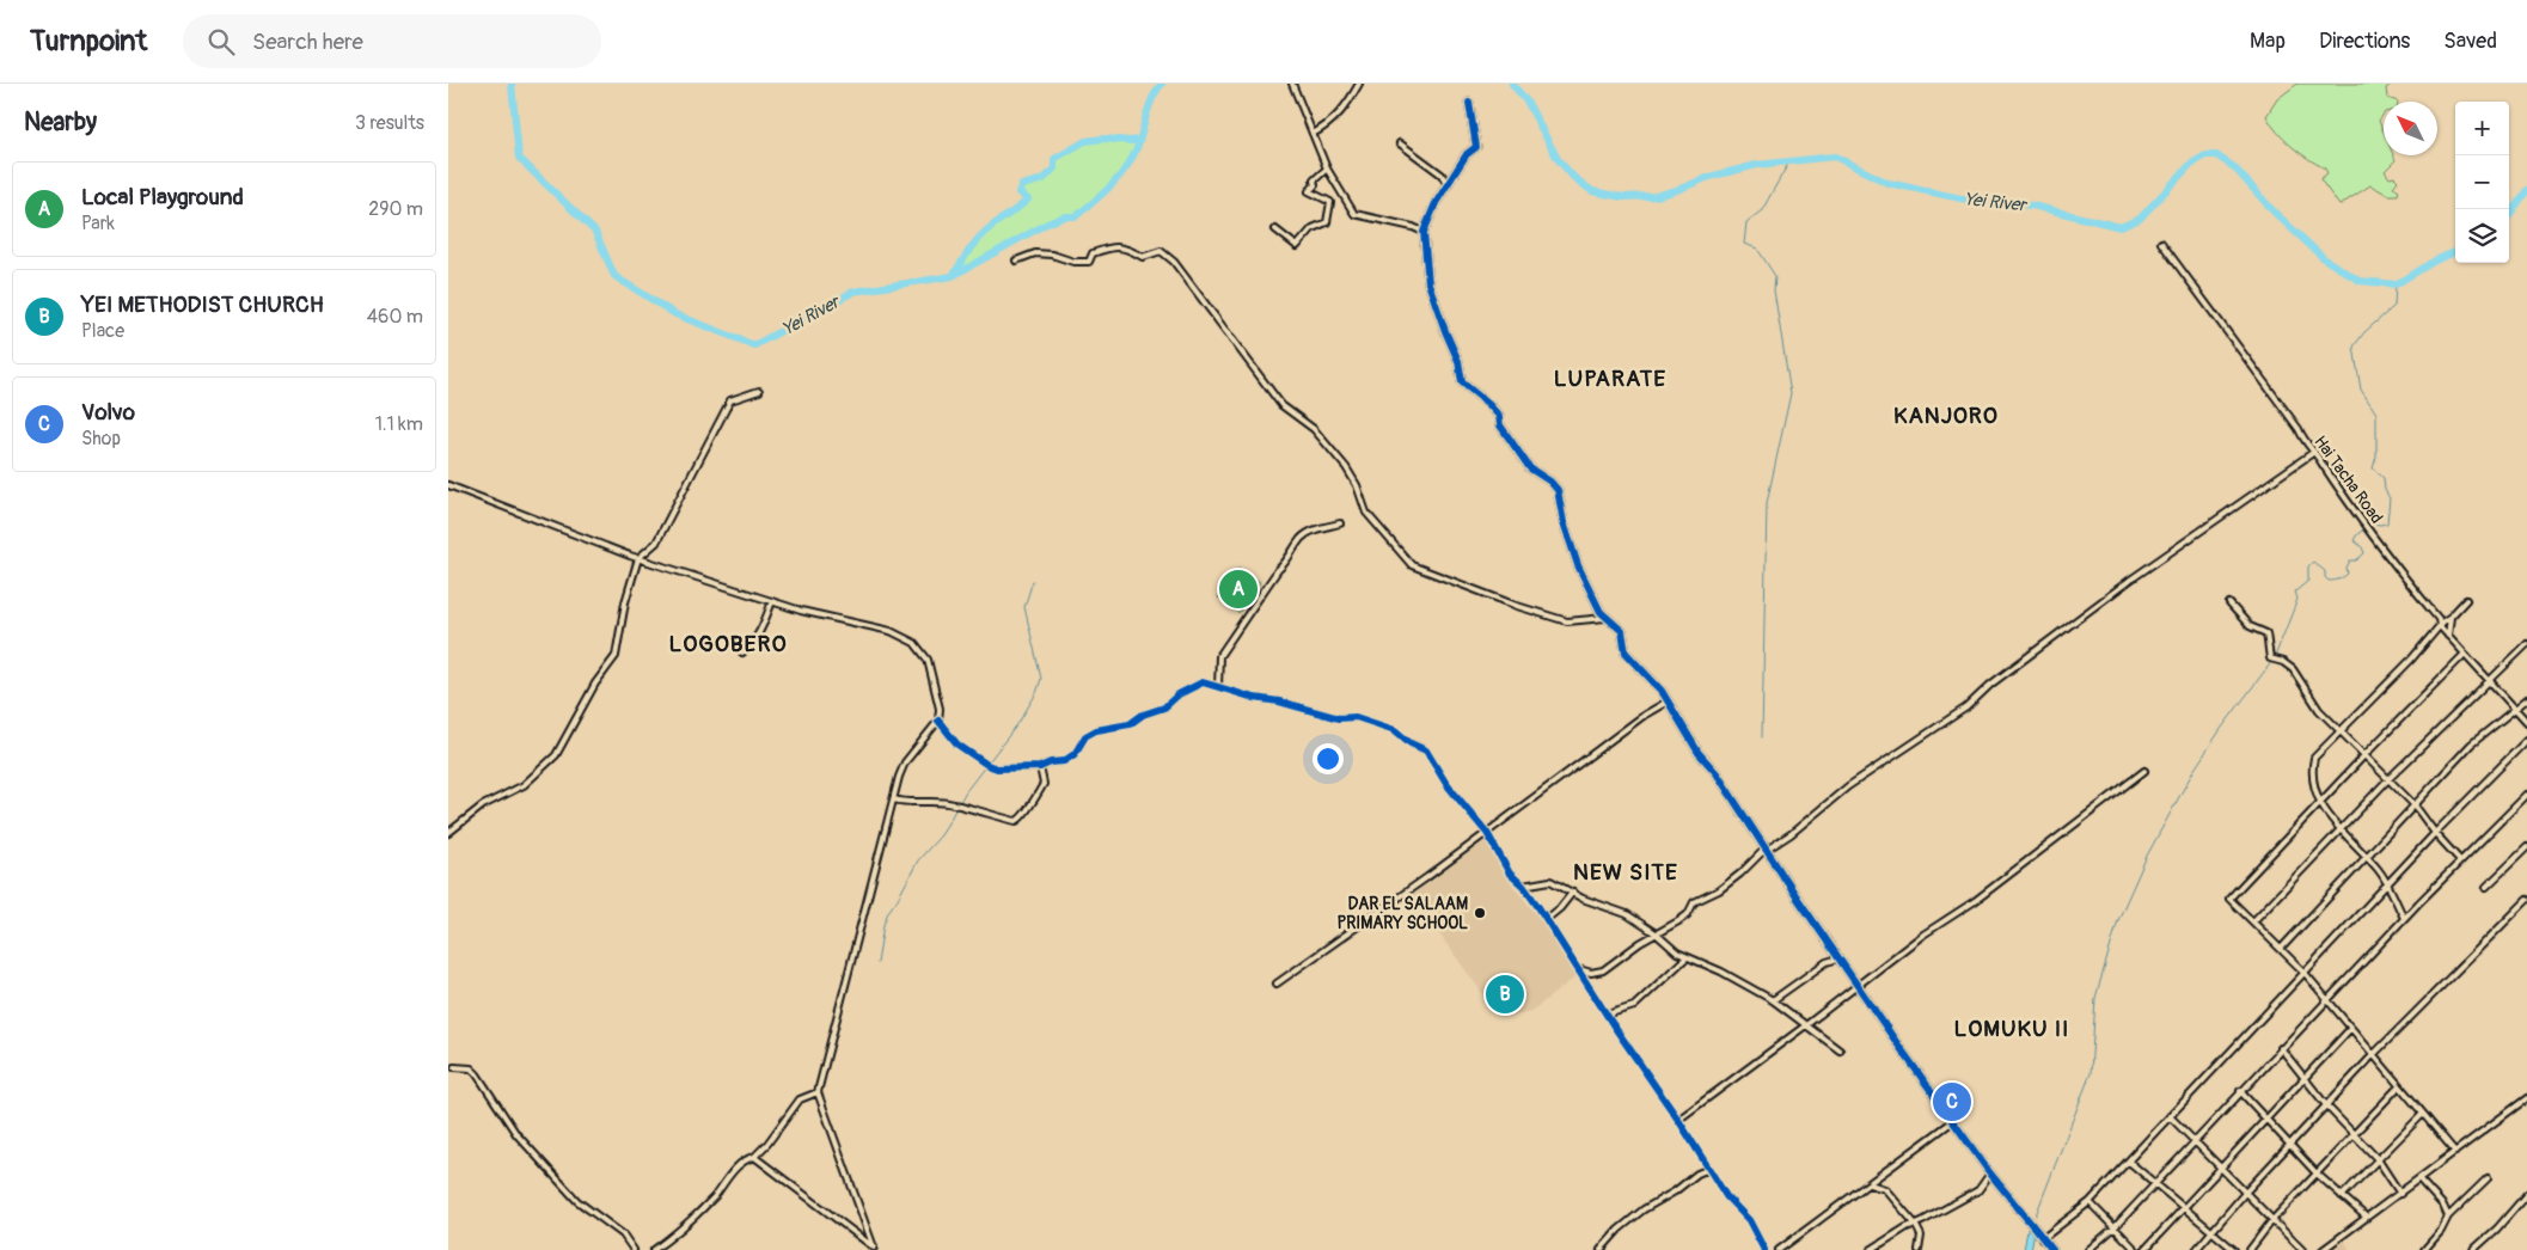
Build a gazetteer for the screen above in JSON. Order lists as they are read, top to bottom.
{
  "streets": {
    "street": ["Hai Tacha Road"]
  },
  "districts": [
    "LUPARATE",
    "KANJORO",
    "LOGOBERO",
    "NEW SITE",
    "LOMUKU II"
  ],
  "water": ["Yei River"],
  "places": ["DAR EL SALAAM PRIMARY SCHOOL"],
  "north": "top left",
  "page": {
    "header": "Turnpoint",
    "search": "Search here",
    "nav": ["Map", "Directions", "Saved"],
    "heading": ["Nearby", "3 results"],
    "map_buttons": ["+", "−"],
    "list": [
      {
        "mark": "A",
        "name": "Local Playground",
        "note": "Park",
        "value": "290 m"
      },
      {
        "mark": "B",
        "name": "YEI METHODIST CHURCH",
        "note": "Place",
        "value": "460 m"
      },
      {
        "mark": "C",
        "name": "Volvo",
        "note": "Shop",
        "value": "1.1 km"
      }
    ],
    "pins": ["A", "B", "C"]
  }
}
